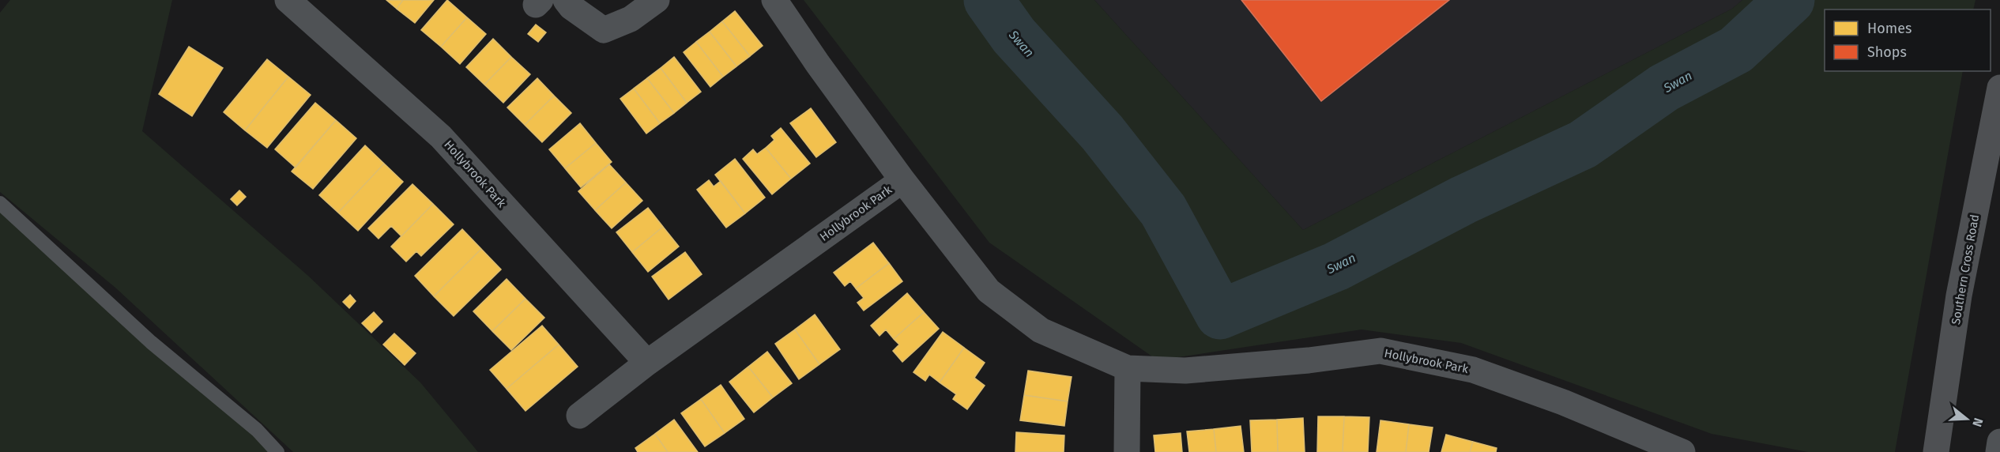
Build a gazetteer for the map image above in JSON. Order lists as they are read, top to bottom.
{
  "streets": {
    "main road": ["Southern Cross Road"],
    "street": ["Hollybrook Park"]
  },
  "water": ["Swan"],
  "legend": ["Homes", "Shops"],
  "north": "right"
}
